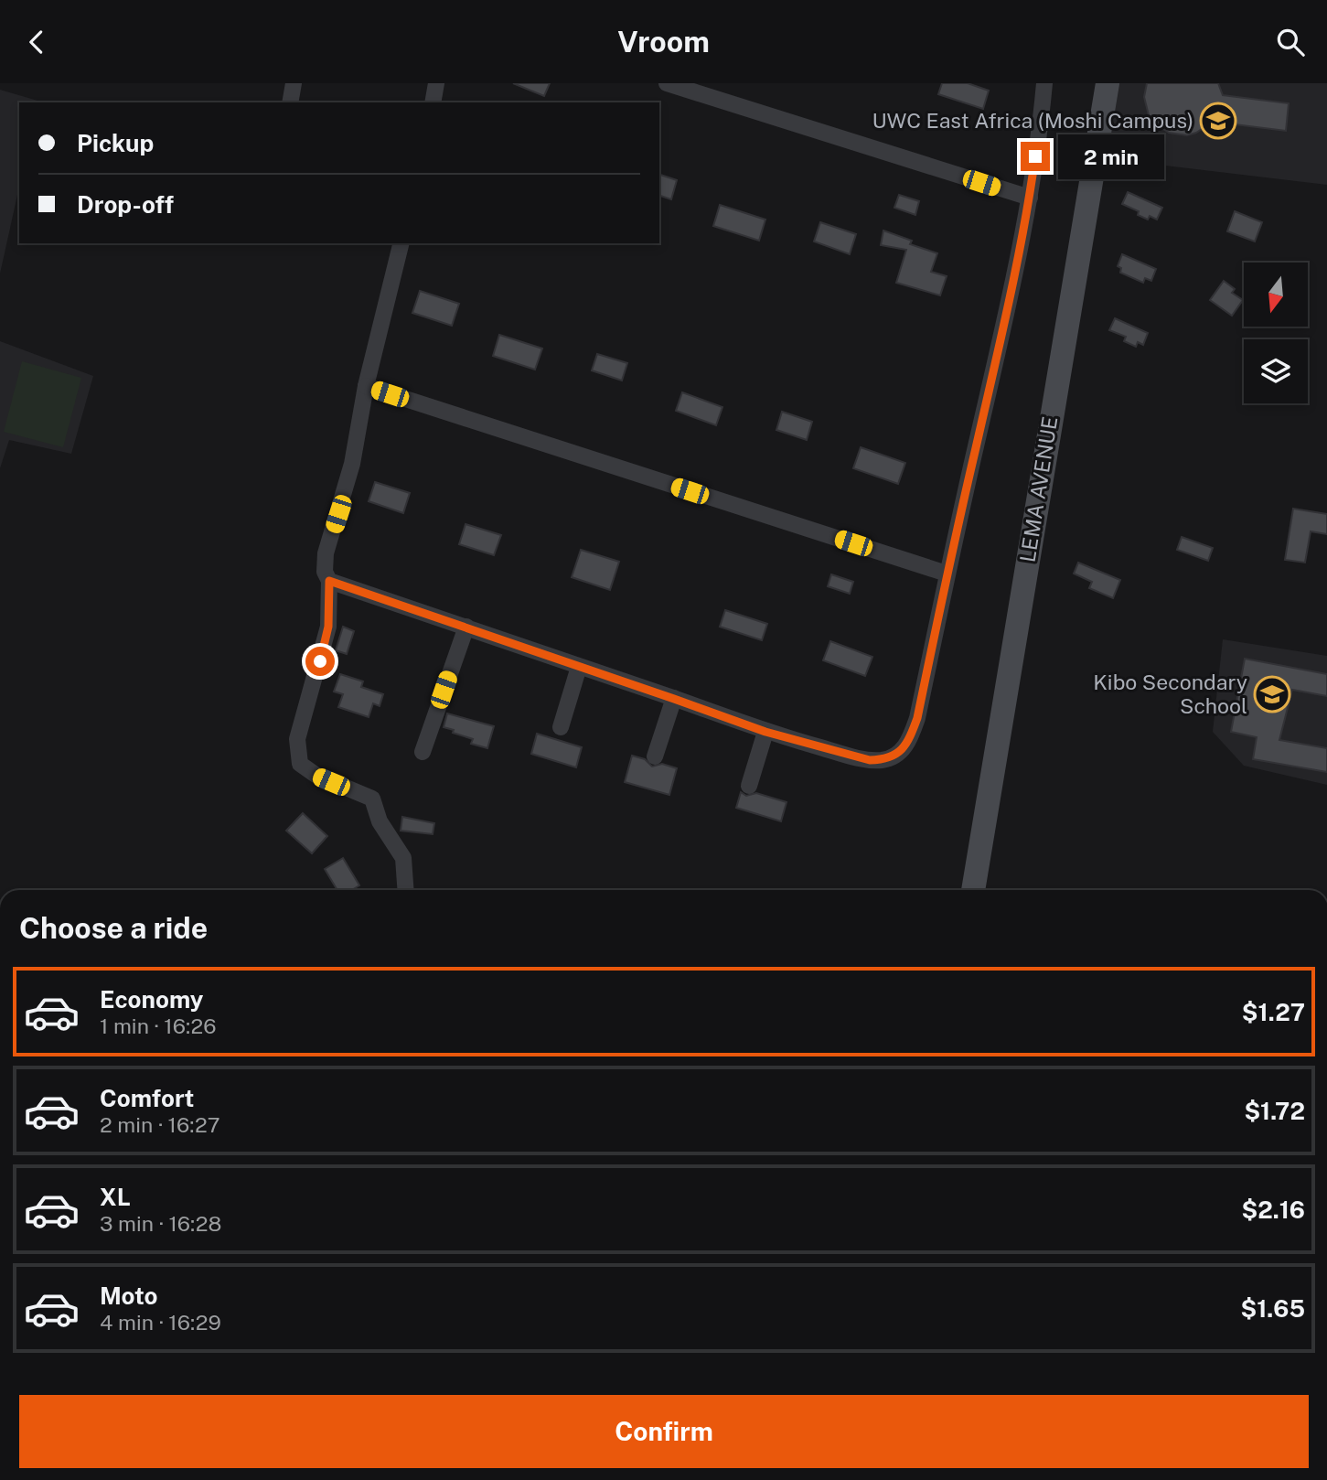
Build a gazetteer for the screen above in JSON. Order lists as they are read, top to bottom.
{
  "streets": {
    "main road": ["LEMA AVENUE"]
  },
  "places": {
    "school or university": ["UWC East Africa (Moshi Campus)", "Kibo Secondary School"]
  },
  "north": "bottom",
  "page": {
    "header": "Vroom",
    "banner": ["Pickup", "Drop-off"],
    "bubble": "2 min",
    "heading": "Choose a ride",
    "list": [
      {
        "name": "Economy",
        "note": "1 min · 16:26",
        "value": "$1.27"
      },
      {
        "name": "Comfort",
        "note": "2 min · 16:27",
        "value": "$1.72"
      },
      {
        "name": "XL",
        "note": "3 min · 16:28",
        "value": "$2.16"
      },
      {
        "name": "Moto",
        "note": "4 min · 16:29",
        "value": "$1.65"
      }
    ],
    "buttons": "Confirm"
  }
}
